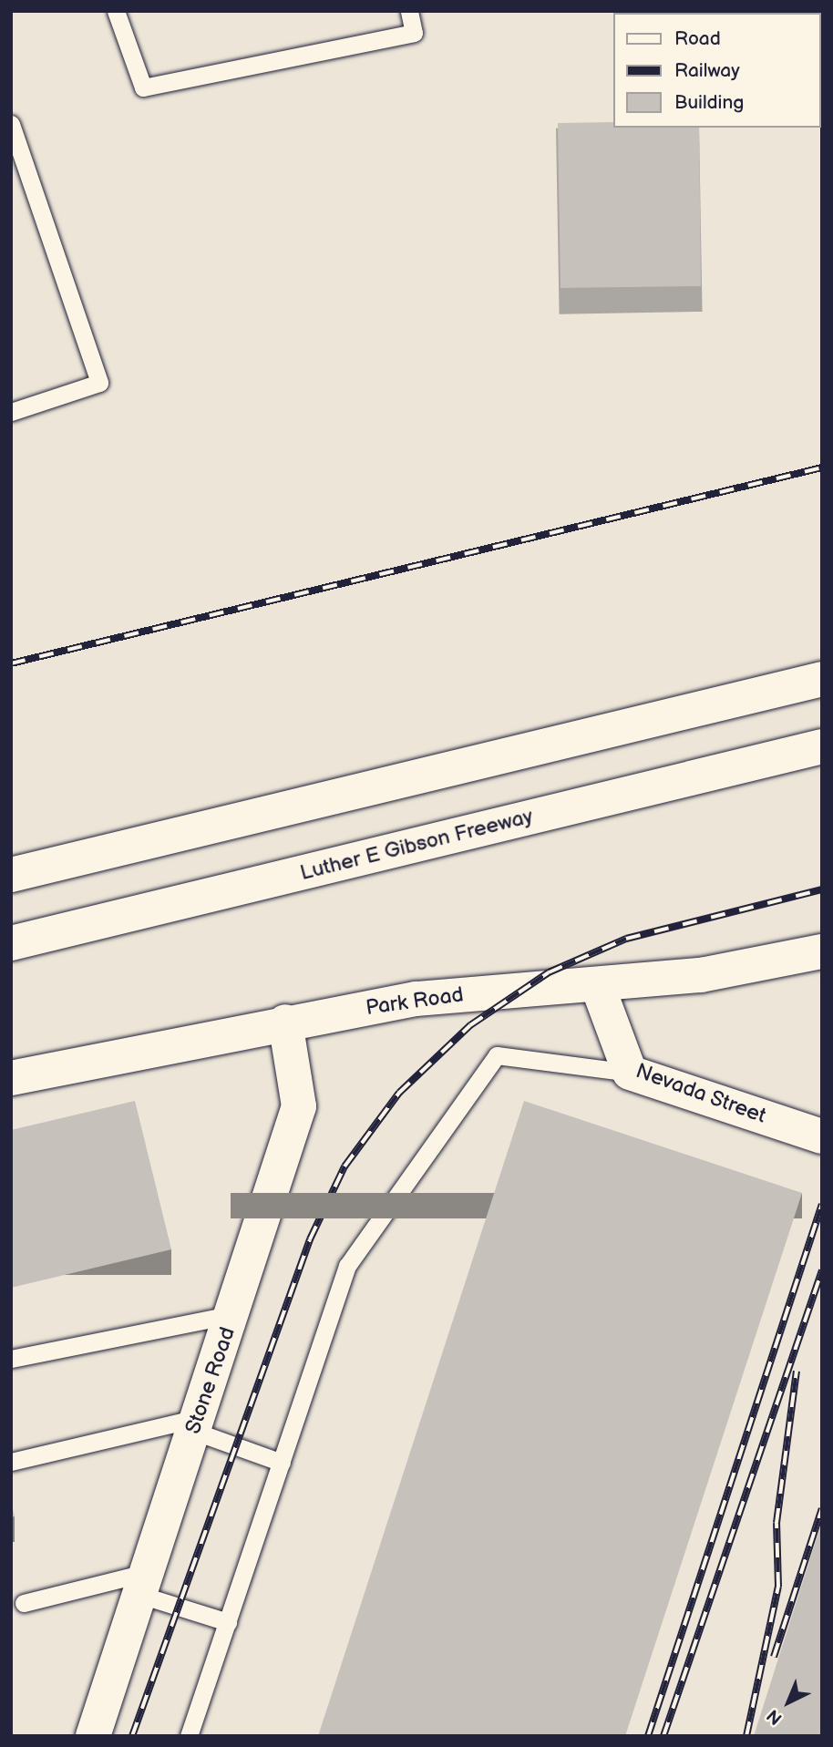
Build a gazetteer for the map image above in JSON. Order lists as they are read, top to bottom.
{
  "streets": {
    "main road": [
      "Luther E Gibson Freeway",
      "Park Road",
      "Nevada Street",
      "Stone Road"
    ]
  },
  "crossings": [
    ["Park Road", "Nevada Street"],
    ["Park Road", "Stone Road"]
  ],
  "legend": ["Road", "Railway", "Building"],
  "north": "bottom left"
}
